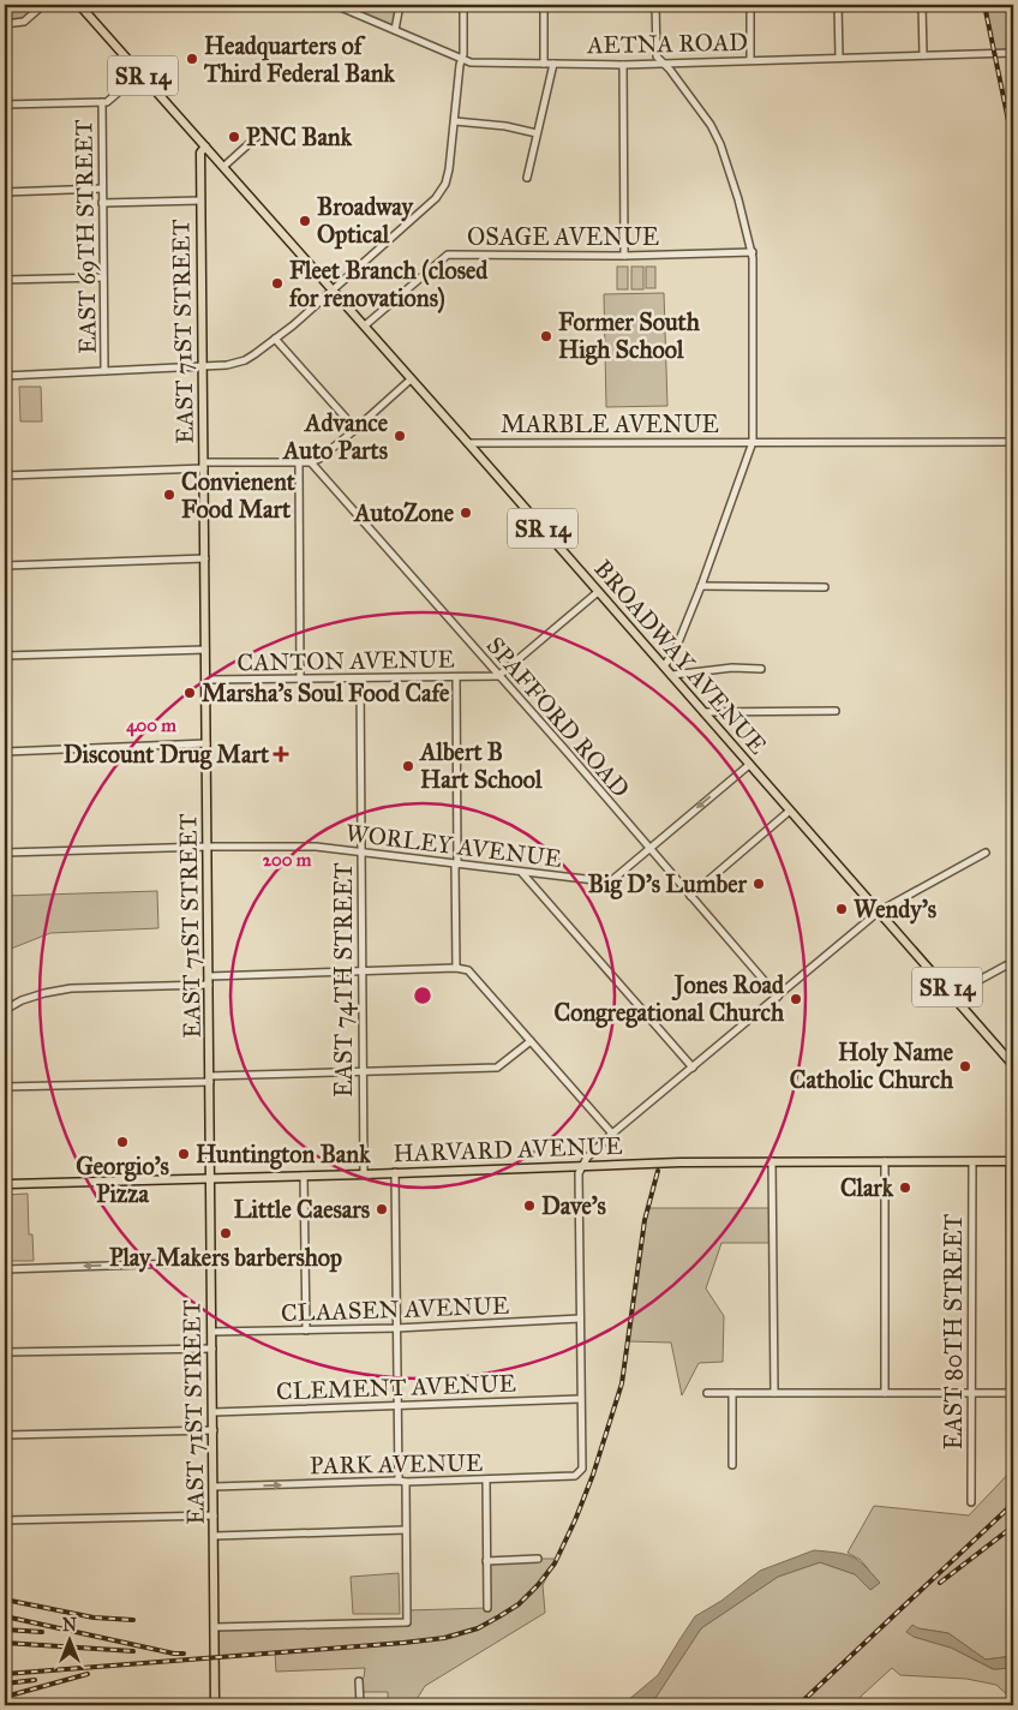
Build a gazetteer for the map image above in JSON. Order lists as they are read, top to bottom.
{
  "streets": {
    "main road": [
      "SR 14",
      "EAST 71ST STREET",
      "BROADWAY AVENUE",
      "HARVARD AVENUE"
    ],
    "street": [
      "AETNA ROAD",
      "EAST 69TH STREET",
      "OSAGE AVENUE",
      "MARBLE AVENUE",
      "CANTON AVENUE",
      "SPAFFORD ROAD",
      "WORLEY AVENUE",
      "EAST 74TH STREET",
      "CLAASEN AVENUE",
      "EAST 80TH STREET",
      "CLEMENT AVENUE",
      "PARK AVENUE"
    ]
  },
  "crossings": [
    ["OSAGE AVENUE", "BROADWAY AVENUE"],
    ["EAST 71ST STREET", "BROADWAY AVENUE"],
    ["EAST 71ST STREET", "CANTON AVENUE"],
    ["EAST 71ST STREET", "WORLEY AVENUE"],
    ["EAST 71ST STREET", "HARVARD AVENUE"],
    ["EAST 71ST STREET", "CLAASEN AVENUE"],
    ["EAST 71ST STREET", "CLEMENT AVENUE"],
    ["EAST 71ST STREET", "PARK AVENUE"],
    ["MARBLE AVENUE", "BROADWAY AVENUE"],
    ["BROADWAY AVENUE", "WORLEY AVENUE"],
    ["CANTON AVENUE", "SPAFFORD ROAD"],
    ["CANTON AVENUE", "EAST 74TH STREET"],
    ["SPAFFORD ROAD", "WORLEY AVENUE"],
    ["WORLEY AVENUE", "EAST 74TH STREET"],
    ["EAST 74TH STREET", "HARVARD AVENUE"],
    ["HARVARD AVENUE", "EAST 80TH STREET"],
    ["CLEMENT AVENUE", "PARK AVENUE"]
  ],
  "places": {
    "other": [
      "Headquarters of Third Federal Bank",
      "PNC Bank",
      "Broadway Optical",
      "Fleet Branch (closed for renovations)",
      "Former South High School",
      "Advance Auto Parts",
      "Convienent Food Mart",
      "AutoZone",
      "Marsha's Soul Food Cafe",
      "Albert B Hart School",
      "Big D's Lumber",
      "Wendy's",
      "Jones Road Congregational Church",
      "Holy Name Catholic Church",
      "Georgio's Pizza",
      "Huntington Bank",
      "Clark",
      "Dave's",
      "Little Caesars",
      "Play Makers barbershop"
    ],
    "health": ["Discount Drug Mart"]
  },
  "north": "top",
  "rings": ["400 m", "200 m"]
}
